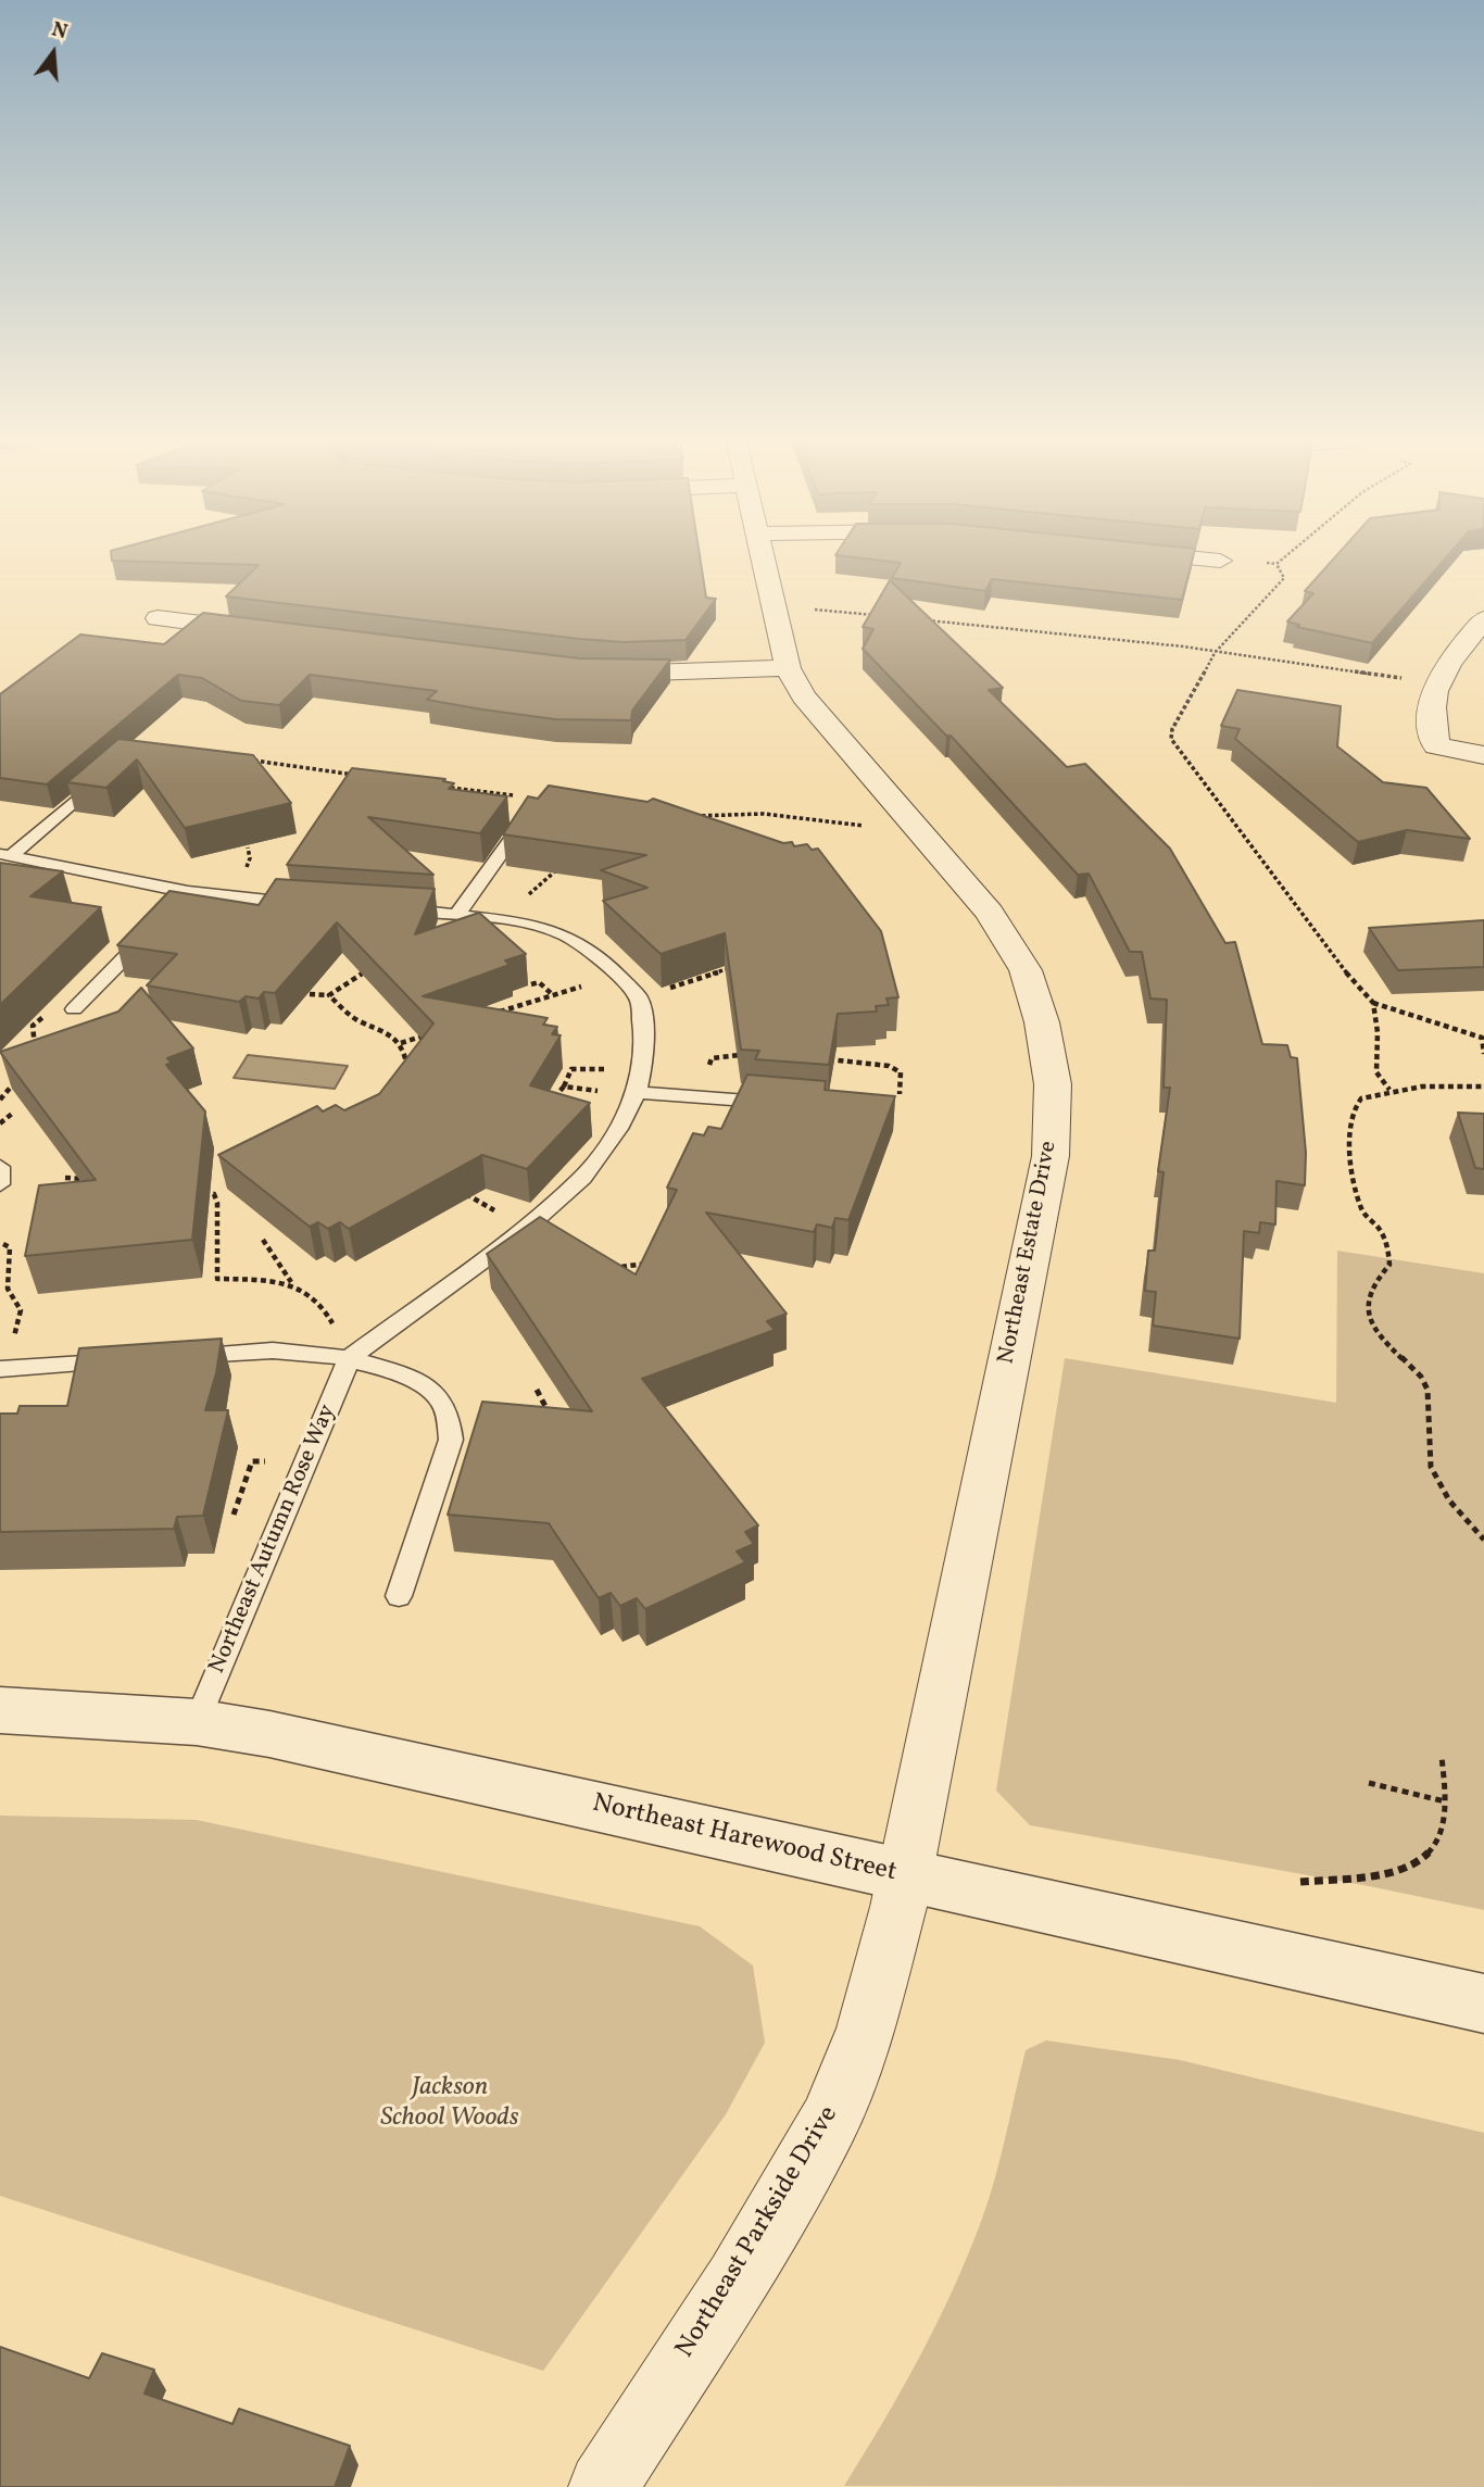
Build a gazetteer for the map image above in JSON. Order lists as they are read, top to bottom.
{
  "streets": {
    "street": ["Northeast Estate Drive", "Northeast Harewood Street", "Northeast Parkside Drive"],
    "lane": ["Northeast Autumn Rose Way"]
  },
  "crossings": [
    ["Northeast Estate Drive", "Northeast Harewood Street"],
    ["Northeast Estate Drive", "Northeast Parkside Drive"],
    ["Northeast Autumn Rose Way", "Northeast Harewood Street"],
    ["Northeast Harewood Street", "Northeast Parkside Drive"]
  ],
  "parks": ["Jackson School Woods"],
  "north": "top"
}
